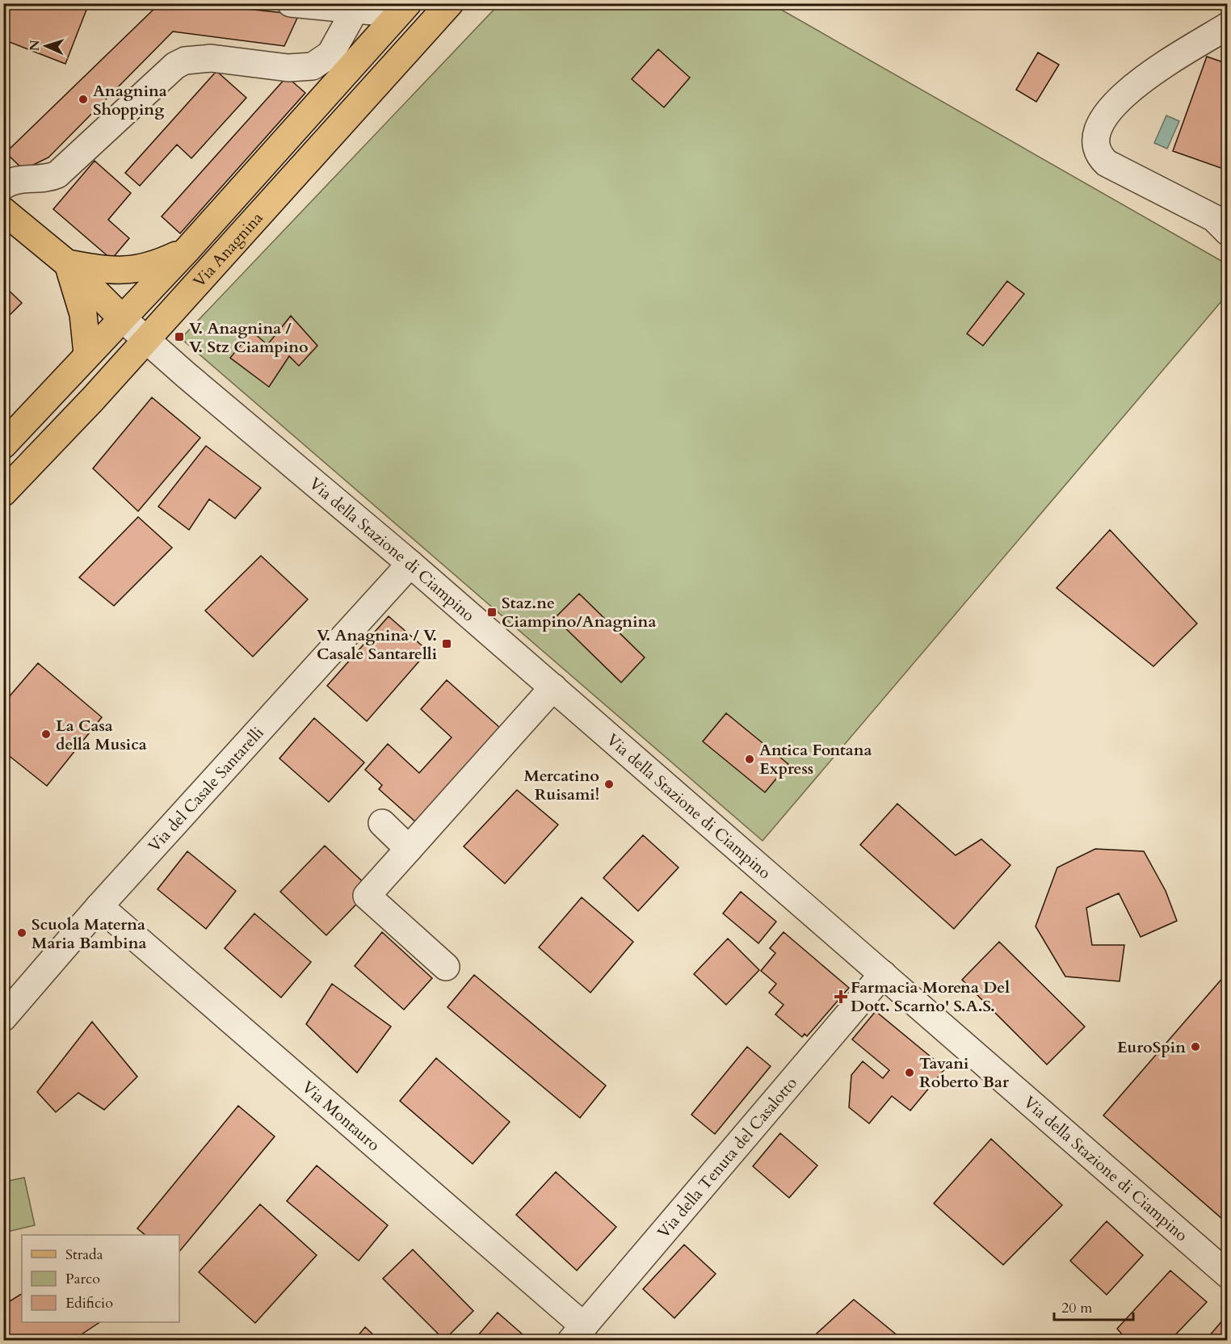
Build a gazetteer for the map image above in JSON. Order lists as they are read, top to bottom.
{
  "streets": {
    "main road": ["Via Anagnina"],
    "street": [
      "Via della Stazione di Ciampino",
      "Via del Casale Santarelli",
      "Via Montauro",
      "Via della Tenuta del Casalotto"
    ]
  },
  "crossings": [
    ["Via Anagnina", "Via della Stazione di Ciampino"],
    ["Via della Stazione di Ciampino", "Via del Casale Santarelli"],
    ["Via della Stazione di Ciampino", "Via della Tenuta del Casalotto"],
    ["Via del Casale Santarelli", "Via Montauro"],
    ["Via Montauro", "Via della Tenuta del Casalotto"]
  ],
  "places": {
    "other": [
      "Anagnina Shopping",
      "La Casa della Musica",
      "Antica Fontana Express",
      "Mercatino Ruisami!",
      "Scuola Materna Maria Bambina",
      "EuroSpin",
      "Tavani Roberto Bar"
    ],
    "transit": ["V. Anagnina / V. Stz Ciampino", "Staz.ne Ciampino/Anagnina", "V. Anagnina / V. Casale Santarelli"],
    "health": ["Farmacia Morena Del Dott. Scarno' S.A.S."]
  },
  "legend": ["Strada", "Parco", "Edificio"],
  "scale_bar": "20 m",
  "north": "left"
}
